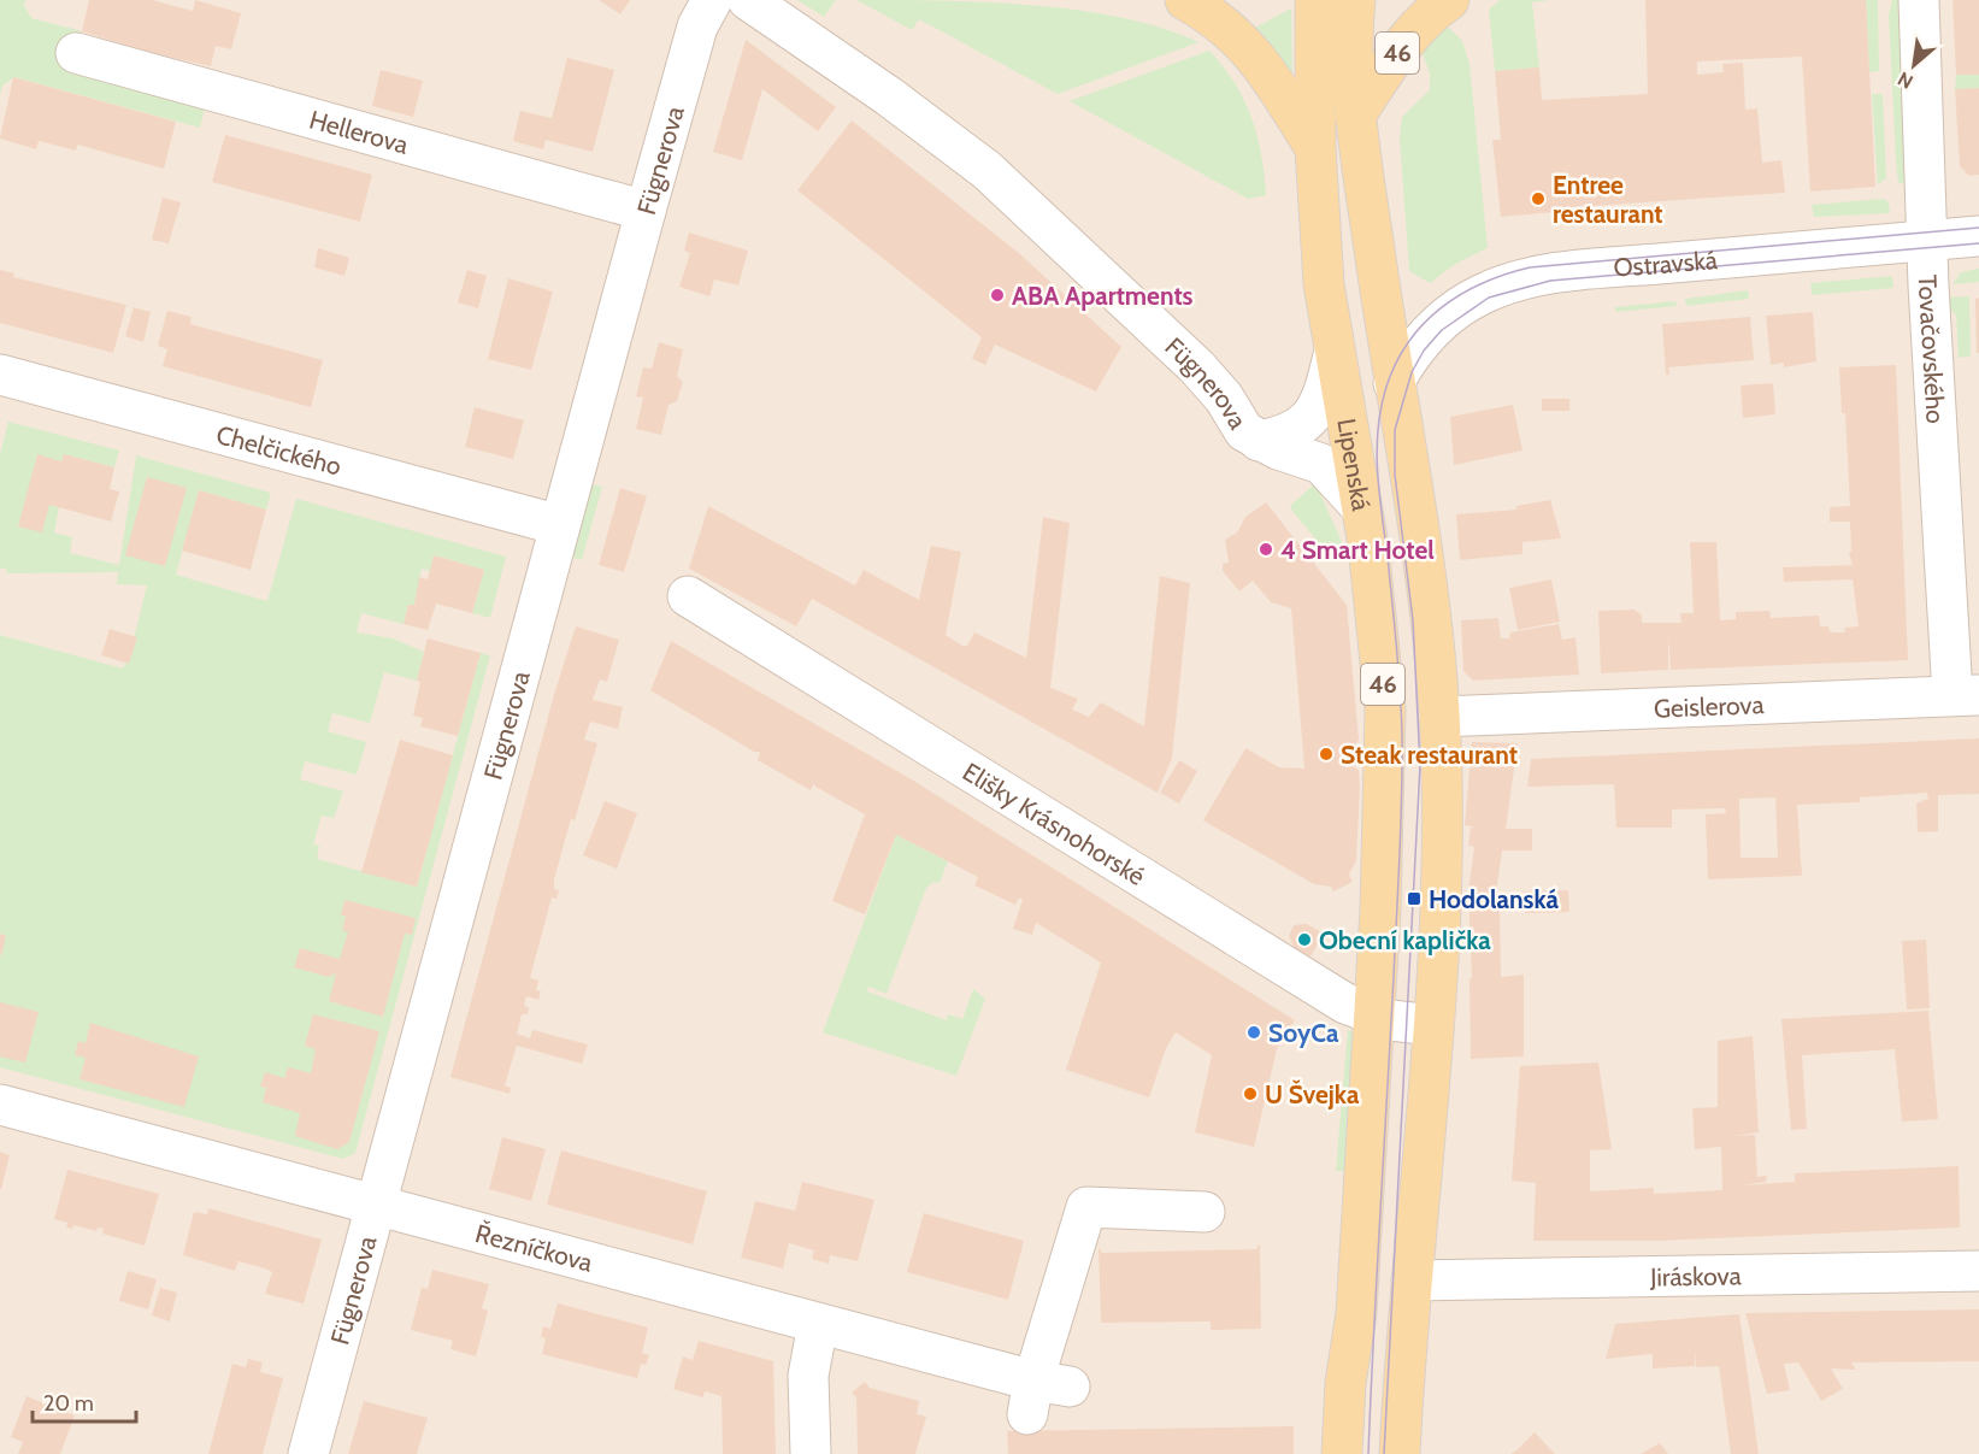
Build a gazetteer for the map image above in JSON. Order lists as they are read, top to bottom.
{
  "streets": {
    "main road": ["46", "Lipenská"],
    "street": [
      "Hellerova",
      "Fügnerova",
      "Ostravská",
      "Tovačovského",
      "Chelčického",
      "Geislerova",
      "Elišky Krásnohorské",
      "Řezníčkova",
      "Jiráskova"
    ]
  },
  "crossings": [
    ["46", "Ostravská"],
    ["46", "Geislerova"],
    ["46", "Elišky Krásnohorské"],
    ["46", "Jiráskova"],
    ["Hellerova", "Fügnerova"],
    ["Fügnerova", "Chelčického"],
    ["Fügnerova", "Lipenská"],
    ["Fügnerova", "Řezníčkova"],
    ["Ostravská", "Tovačovského"],
    ["Tovačovského", "Geislerova"],
    ["Lipenská", "Elišky Krásnohorské"]
  ],
  "places": {
    "other": [
      "Entree restaurant",
      "ABA Apartments",
      "4 Smart Hotel",
      "Steak restaurant",
      "Obecní kaplička",
      "SoyCa",
      "U Švejka"
    ],
    "transit": ["Hodolanská"]
  },
  "scale_bar": "20 m",
  "north": "bottom left"
}
